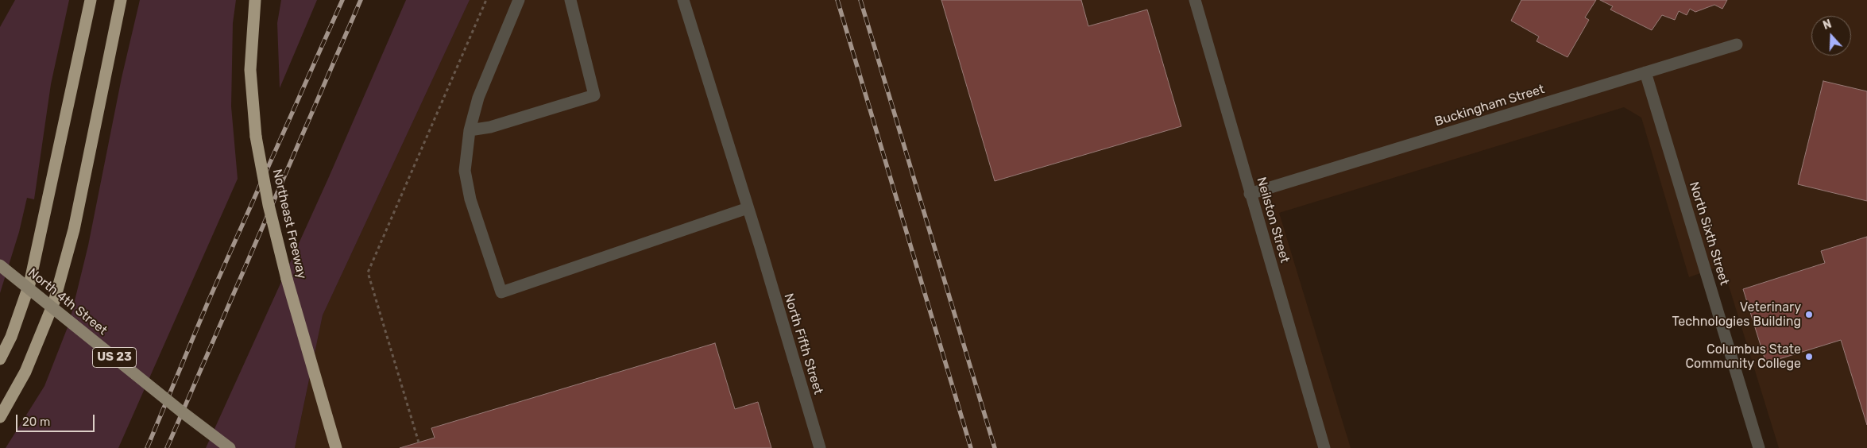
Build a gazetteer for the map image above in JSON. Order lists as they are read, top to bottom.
{
  "streets": {
    "highway": ["Northeast Freeway"],
    "main road": ["North 4th Street", "US 23"],
    "street": [
      "Buckingham Street",
      "Neilston Street",
      "North Sixth Street",
      "North Fifth Street"
    ]
  },
  "crossings": [
    ["Buckingham Street", "Neilston Street"],
    ["Buckingham Street", "North Sixth Street"]
  ],
  "places": ["Veterinary Technologies Building", "Columbus State Community College"],
  "scale_bar": "20 m",
  "north": "top"
}
